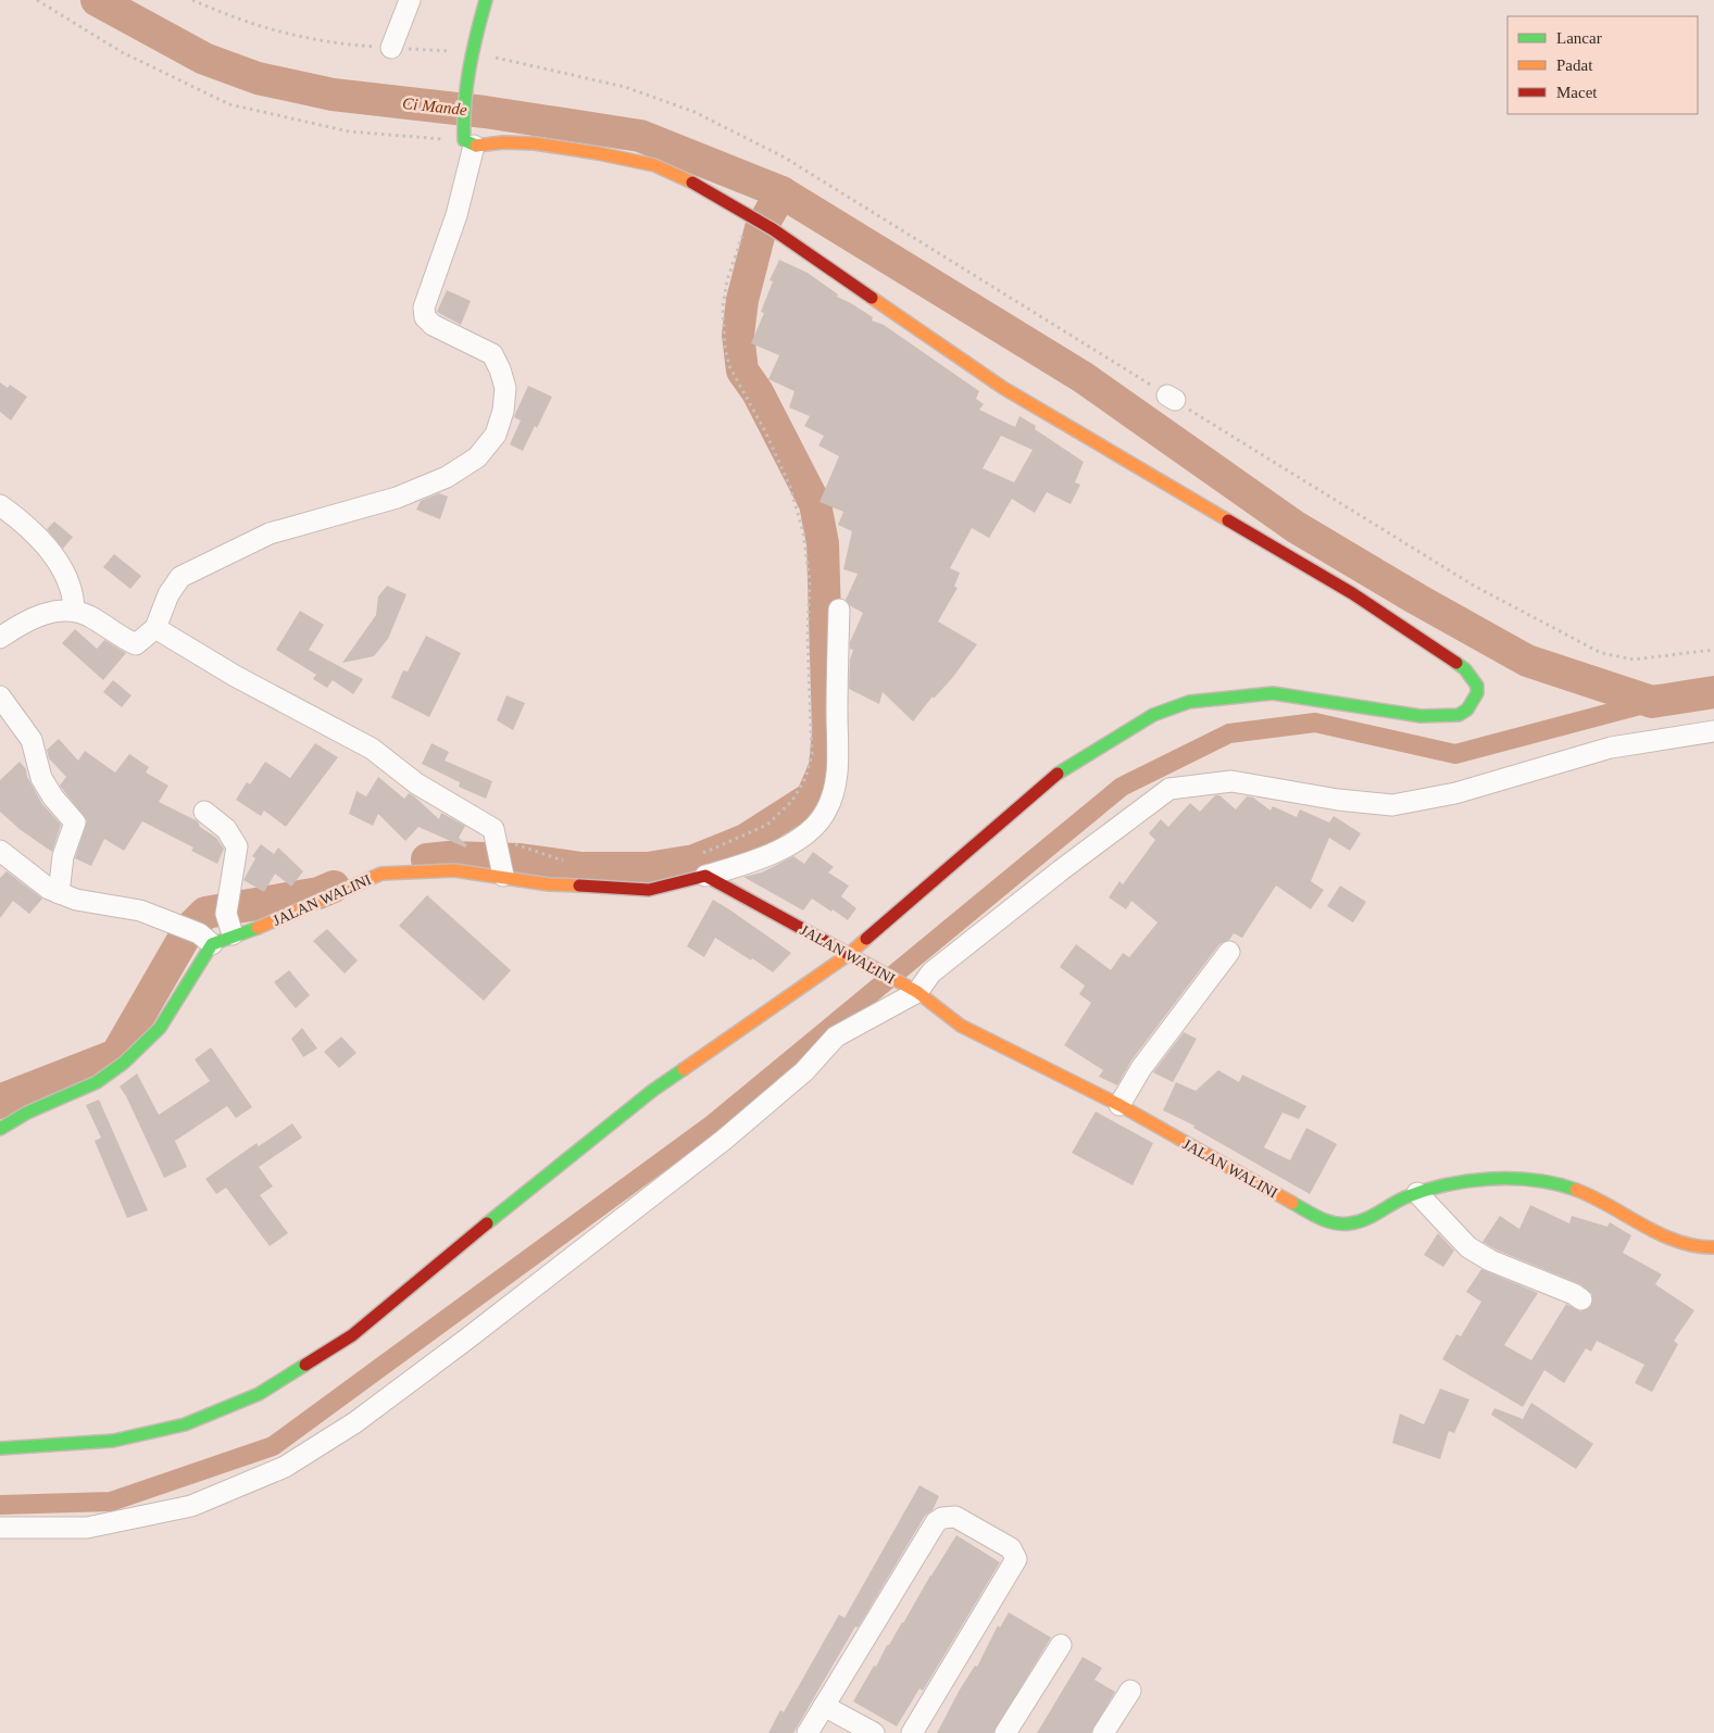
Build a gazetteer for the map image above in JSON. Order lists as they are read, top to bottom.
{
  "streets": {
    "street": ["JALAN WALINI"]
  },
  "water": ["Ci Mande"],
  "legend": ["Lancar", "Padat", "Macet"]
}
